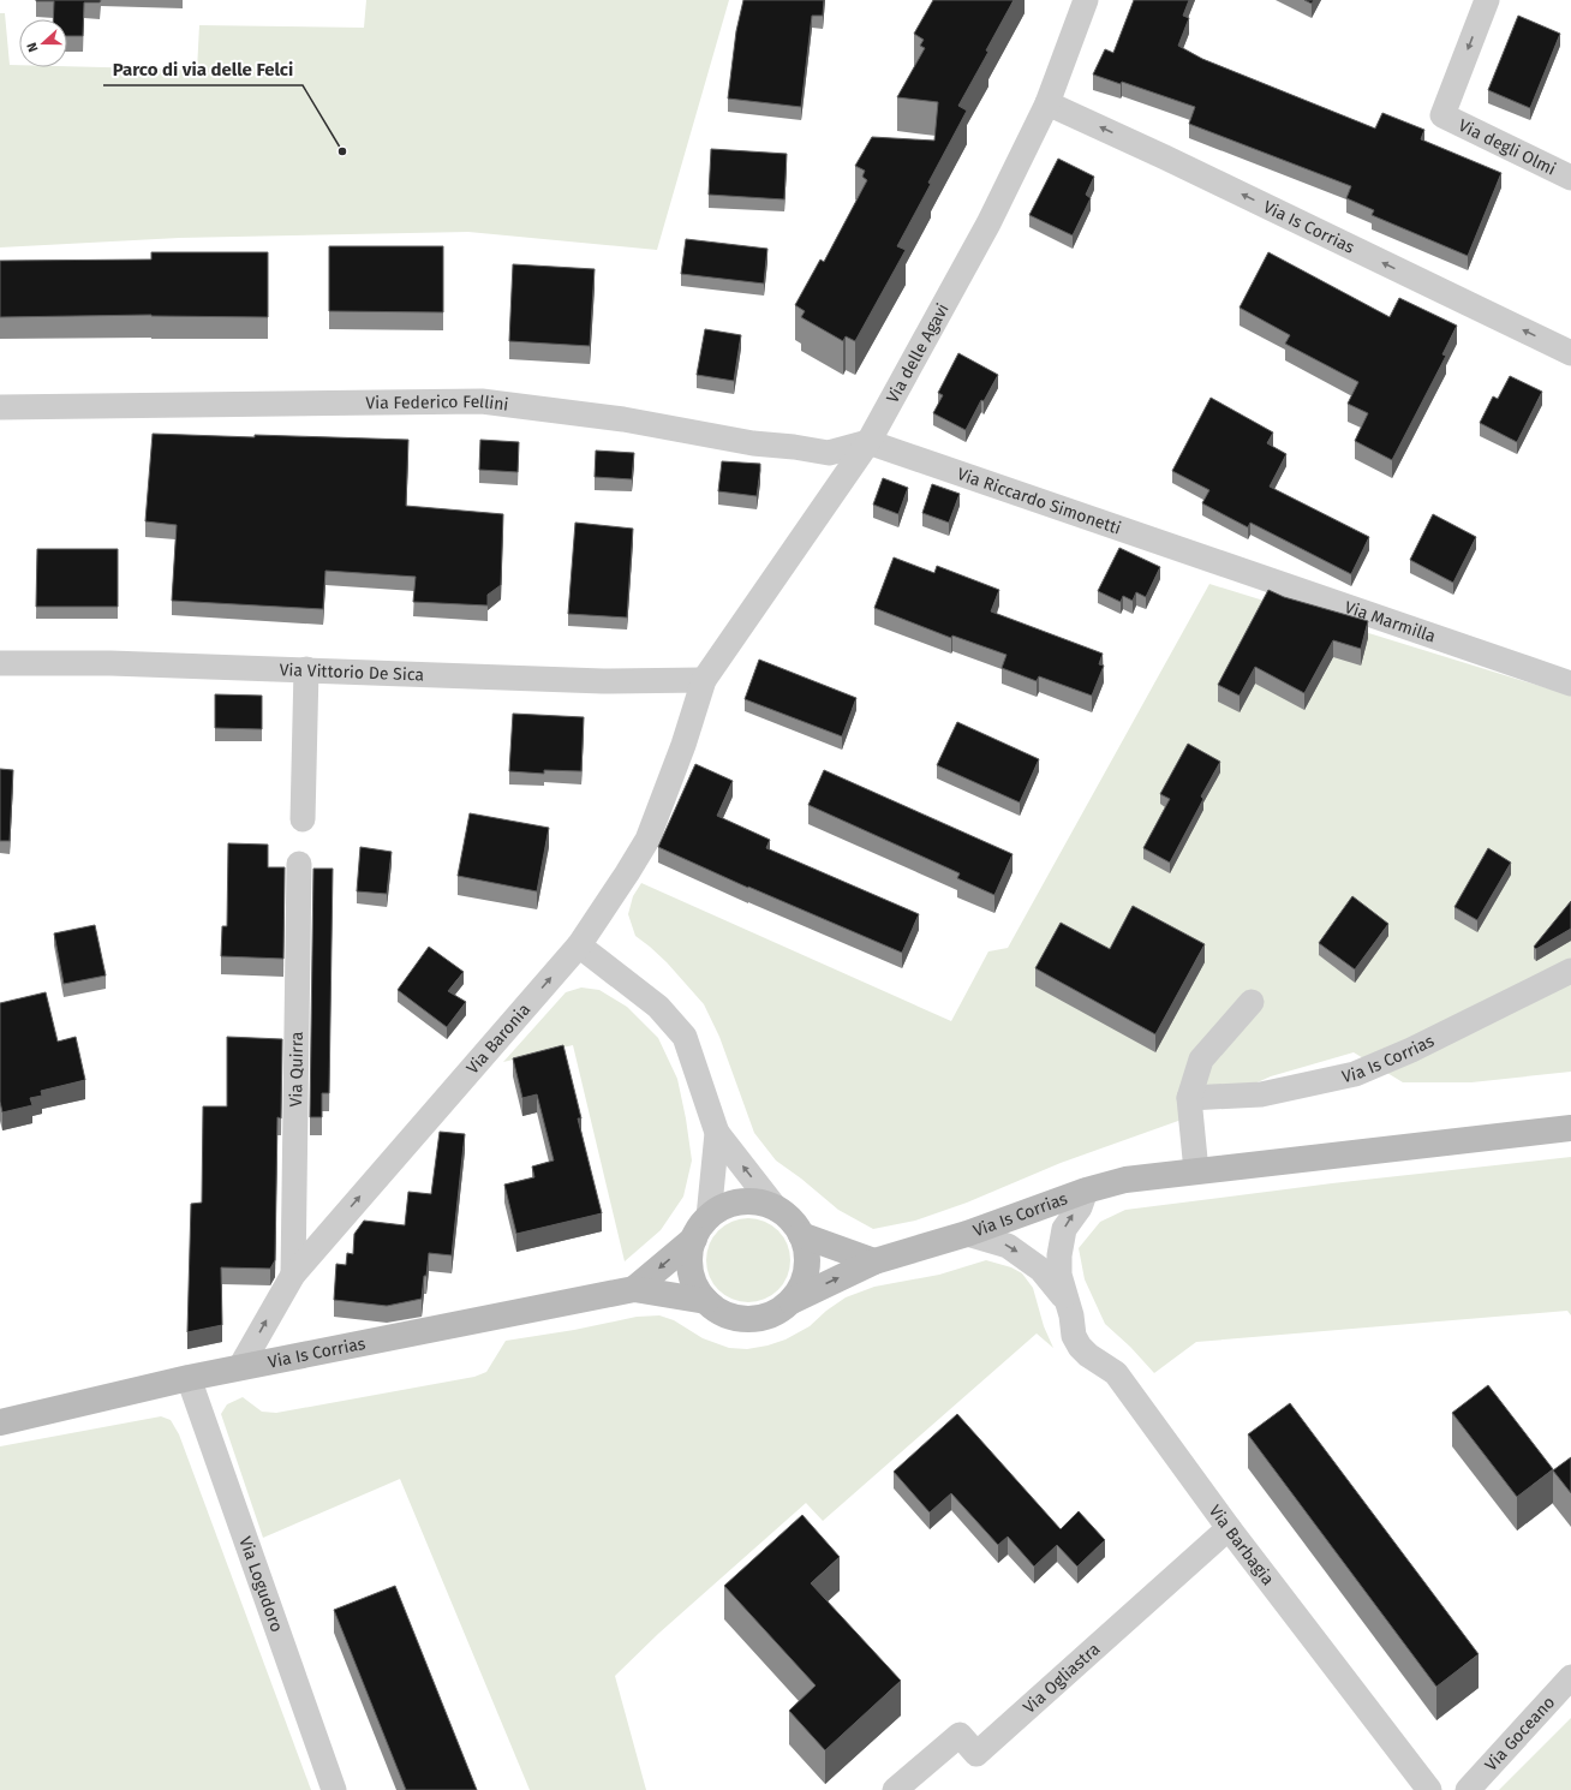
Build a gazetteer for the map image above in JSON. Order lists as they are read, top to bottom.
{
  "streets": {
    "street": [
      "Via degli Olmi",
      "Via Is Corrias",
      "Via delle Agavi",
      "Via Federico Fellini",
      "Via Riccardo Simonetti",
      "Via Marmilla",
      "Via Vittorio De Sica",
      "Via Baronia",
      "Via Quirra",
      "Via Barbagia",
      "Via Logudoro",
      "Via Ogliastra",
      "Via Goceano"
    ]
  },
  "crossings": [
    ["Via Is Corrias", "Via delle Agavi"],
    ["Via Is Corrias", "Via Baronia"],
    ["Via Is Corrias", "Via Barbagia"],
    ["Via Is Corrias", "Via Logudoro"],
    ["Via delle Agavi", "Via Federico Fellini"],
    ["Via delle Agavi", "Via Riccardo Simonetti"],
    ["Via delle Agavi", "Via Vittorio De Sica"],
    ["Via delle Agavi", "Via Baronia"],
    ["Via Federico Fellini", "Via Riccardo Simonetti"],
    ["Via Riccardo Simonetti", "Via Marmilla"],
    ["Via Vittorio De Sica", "Via Baronia"],
    ["Via Baronia", "Via Quirra"],
    ["Via Barbagia", "Via Ogliastra"]
  ],
  "one_way": ["Via Baronia"],
  "places": ["Parco di via delle Felci"],
  "north": "left"
}
